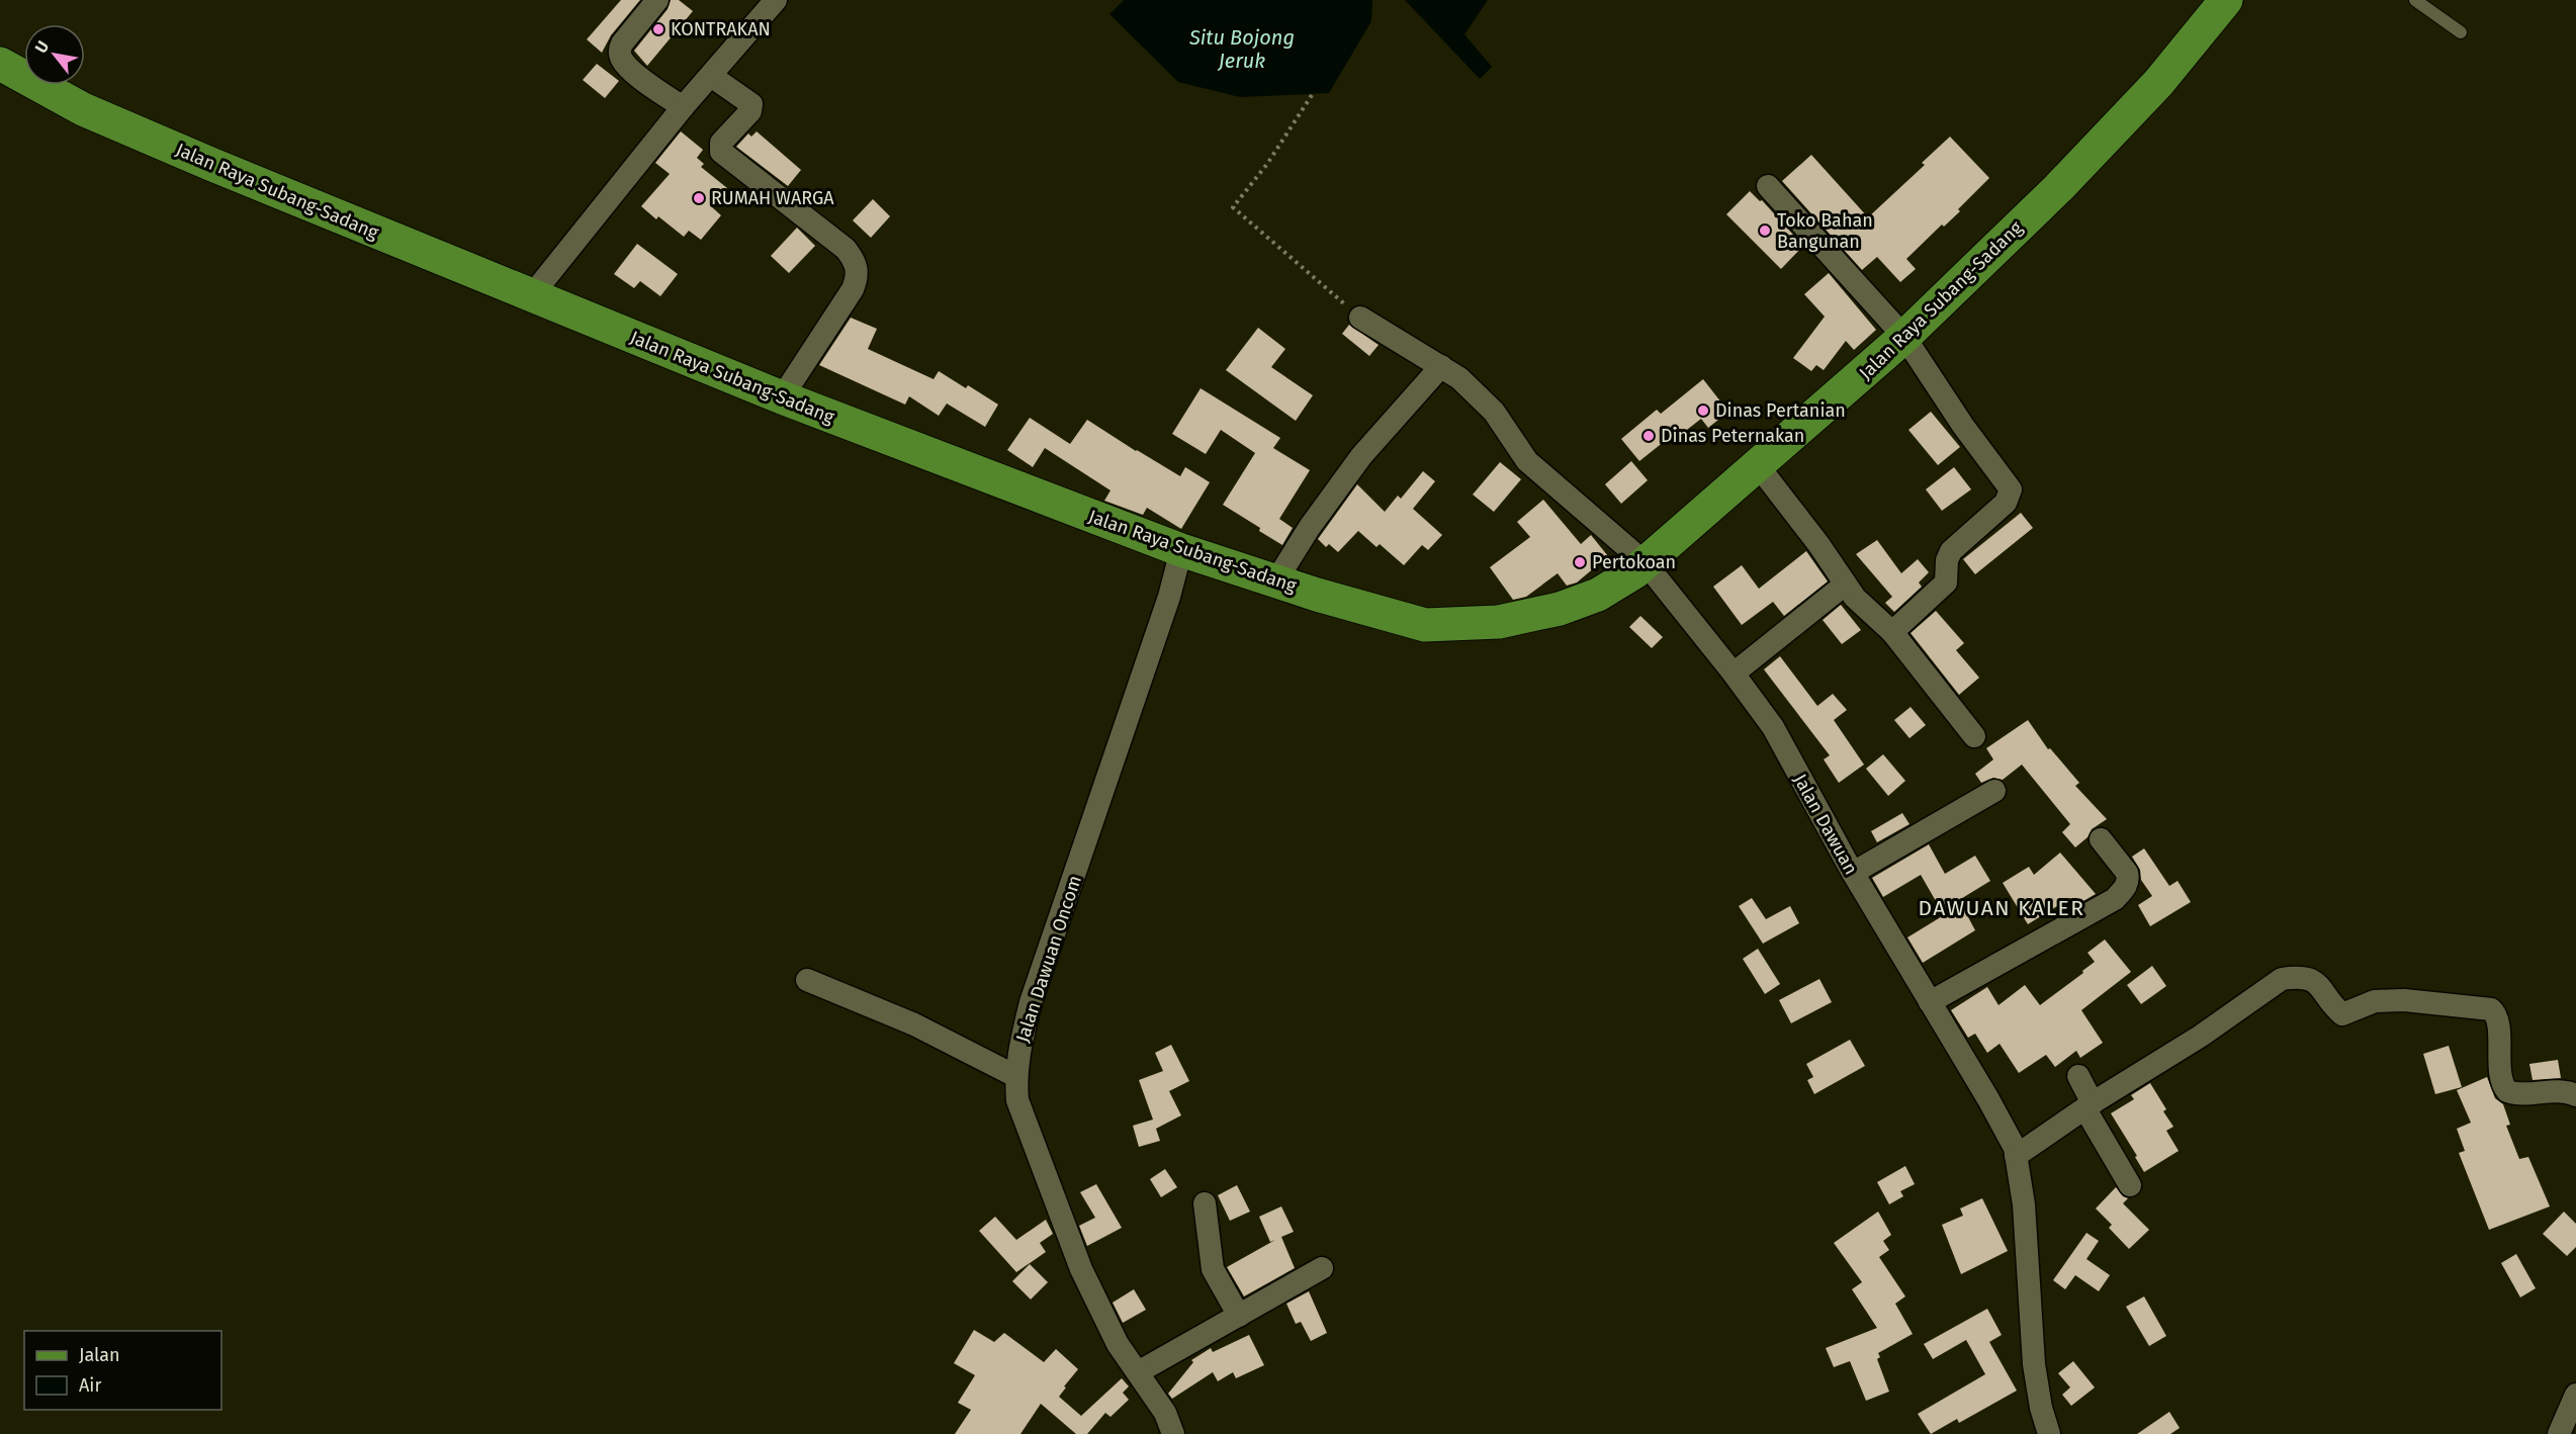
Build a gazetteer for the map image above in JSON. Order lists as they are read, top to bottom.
{
  "streets": {
    "main road": ["Jalan Raya Subang-Sadang"],
    "street": ["Jalan Dawuan", "Jalan Dawuan Oncom"]
  },
  "crossings": [
    ["Jalan Raya Subang-Sadang", "Jalan Dawuan"],
    ["Jalan Raya Subang-Sadang", "Jalan Dawuan Oncom"]
  ],
  "districts": ["DAWUAN KALER"],
  "water": ["Situ Bojong Jeruk"],
  "places": [
    "KONTRAKAN",
    "RUMAH WARGA",
    "Toko Bahan Bangunan",
    "Dinas Pertanian",
    "Dinas Peternakan",
    "Pertokoan"
  ],
  "legend": ["Jalan", "Air"],
  "north": "top left"
}
